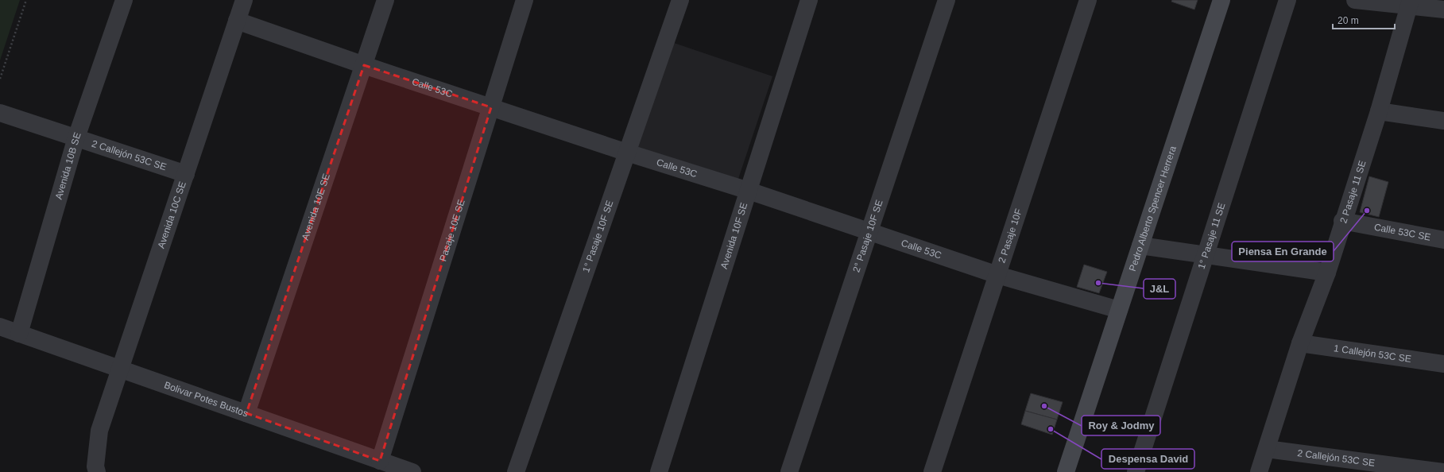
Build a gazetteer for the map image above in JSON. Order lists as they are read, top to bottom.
{
  "streets": {
    "street": [
      "Calle 53C",
      "2 Callejón 53C SE",
      "Avenida 10B SE",
      "2 Pasaje 11 SE",
      "Avenida 10E SE",
      "Pedro Alberto Spencer Herrera",
      "Avenida 10C SE",
      "Pasaje 10E SE",
      "Calle 53C SE",
      "1° Pasaje 10F SE",
      "Avenida 10F SE",
      "2° Pasaje 10F SE",
      "2 Pasaje 10F",
      "1° Pasaje 11 SE",
      "1 Callejón 53C SE",
      "Bolivar Potes Bustos"
    ]
  },
  "crossings": [
    ["Calle 53C", "Avenida 10E SE"],
    ["Calle 53C", "Pedro Alberto Spencer Herrera"],
    ["Calle 53C", "Avenida 10C SE"],
    ["Calle 53C", "Pasaje 10E SE"],
    ["Calle 53C", "1° Pasaje 10F SE"],
    ["Calle 53C", "Avenida 10F SE"],
    ["Calle 53C", "2° Pasaje 10F SE"],
    ["Calle 53C", "2 Pasaje 10F"],
    ["2 Callejón 53C SE", "Avenida 10B SE"],
    ["2 Callejón 53C SE", "2 Pasaje 11 SE"],
    ["2 Callejón 53C SE", "Avenida 10C SE"],
    ["Avenida 10B SE", "Bolivar Potes Bustos"],
    ["2 Pasaje 11 SE", "Calle 53C SE"],
    ["2 Pasaje 11 SE", "1 Callejón 53C SE"],
    ["Avenida 10E SE", "Bolivar Potes Bustos"],
    ["Avenida 10C SE", "Bolivar Potes Bustos"],
    ["Pasaje 10E SE", "Bolivar Potes Bustos"]
  ],
  "places": [
    "Piensa En Grande",
    "J&L",
    "Roy & Jodmy",
    "Despensa David"
  ],
  "scale_bar": "20 m"
}
